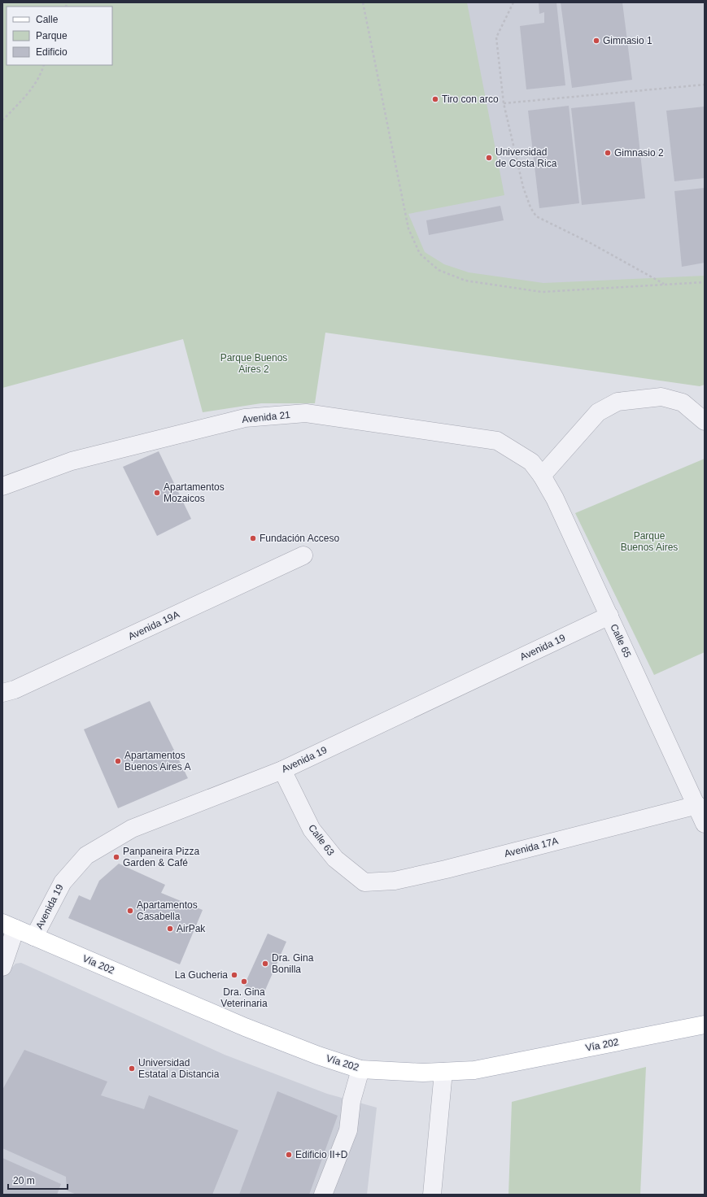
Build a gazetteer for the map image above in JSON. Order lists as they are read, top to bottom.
{
  "streets": {
    "main road": ["Vía 202"],
    "street": [
      "Avenida 21",
      "Avenida 19A",
      "Calle 65",
      "Avenida 19",
      "Calle 63",
      "Avenida 17A"
    ]
  },
  "crossings": [
    ["Avenida 21", "Calle 65"],
    ["Calle 65", "Avenida 19"],
    ["Calle 65", "Avenida 17A"],
    ["Avenida 19", "Calle 63"],
    ["Avenida 19", "Vía 202"],
    ["Calle 63", "Avenida 17A"]
  ],
  "parks": ["Parque Buenos Aires 2", "Parque Buenos Aires"],
  "places": [
    "Gimnasio 1",
    "Tiro con arco",
    "Gimnasio 2",
    "Universidad de Costa Rica",
    "Apartamentos Mozaicos",
    "Fundación Acceso",
    "Apartamentos Buenos Aires A",
    "Panpaneira Pizza Garden & Café",
    "Apartamentos Casabella",
    "AirPak",
    "Dra. Gina Bonilla",
    "La Gucheria",
    "Dra. Gina Veterinaria",
    "Universidad Estatal a Distancia",
    "Edificio II+D"
  ],
  "legend": ["Calle", "Parque", "Edificio"],
  "scale_bar": "20 m"
}
